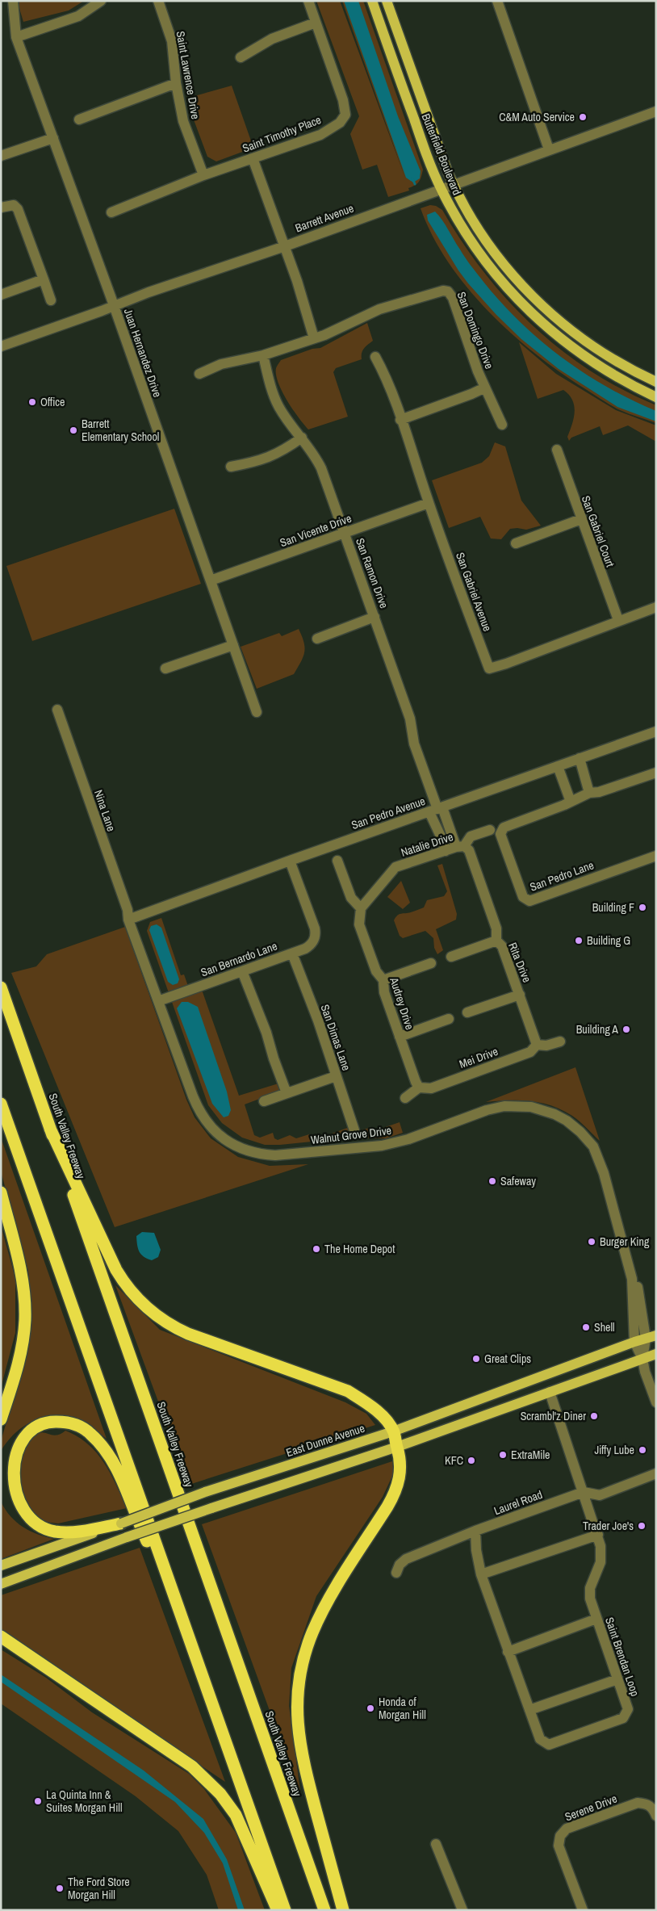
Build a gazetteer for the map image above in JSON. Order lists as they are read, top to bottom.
{
  "streets": {
    "highway": ["South Valley Freeway"],
    "main road": ["Butterfield Boulevard", "East Dunne Avenue"],
    "street": [
      "Saint Lawrence Drive",
      "Saint Timothy Place",
      "Barrett Avenue",
      "San Domingo Drive",
      "Juan Hernandez Drive",
      "San Vicente Drive",
      "San Gabriel Court",
      "San Ramon Drive",
      "San Gabriel Avenue",
      "Nina Lane",
      "San Pedro Avenue",
      "Natalie Drive",
      "San Pedro Lane",
      "San Bernardo Lane",
      "Rita Drive",
      "Audrey Drive",
      "San Dimas Lane",
      "Mei Drive",
      "Walnut Grove Drive",
      "Laurel Road",
      "Saint Brendan Loop",
      "Serene Drive"
    ]
  },
  "crossings": [
    ["Saint Lawrence Drive", "Saint Timothy Place"],
    ["Butterfield Boulevard", "Barrett Avenue"],
    ["Barrett Avenue", "Juan Hernandez Drive"],
    ["San Domingo Drive", "San Ramon Drive"],
    ["Juan Hernandez Drive", "San Vicente Drive"],
    ["San Vicente Drive", "San Ramon Drive"],
    ["San Vicente Drive", "San Gabriel Avenue"],
    ["San Gabriel Court", "San Gabriel Avenue"],
    ["San Ramon Drive", "San Pedro Avenue"],
    ["San Ramon Drive", "Natalie Drive"],
    ["San Ramon Drive", "Rita Drive"],
    ["Nina Lane", "San Pedro Avenue"],
    ["Nina Lane", "Walnut Grove Drive"],
    ["San Pedro Avenue", "San Bernardo Lane"],
    ["San Pedro Avenue", "Walnut Grove Drive"],
    ["Natalie Drive", "Rita Drive"],
    ["Natalie Drive", "Audrey Drive"],
    ["San Bernardo Lane", "San Dimas Lane"],
    ["San Bernardo Lane", "Walnut Grove Drive"],
    ["Rita Drive", "Mei Drive"],
    ["Audrey Drive", "Mei Drive"],
    ["Walnut Grove Drive", "East Dunne Avenue"],
    ["Laurel Road", "Saint Brendan Loop"]
  ],
  "places": [
    "C&M Auto Service",
    "Office",
    "Barrett Elementary School",
    "Building F",
    "Building G",
    "Building A",
    "Safeway",
    "Burger King",
    "The Home Depot",
    "Shell",
    "Great Clips",
    "Scrambl'z Diner",
    "Jiffy Lube",
    "ExtraMile",
    "KFC",
    "Trader Joe's",
    "Honda of Morgan Hill",
    "La Quinta Inn & Suites Morgan Hill",
    "The Ford Store Morgan Hill"
  ]
}
